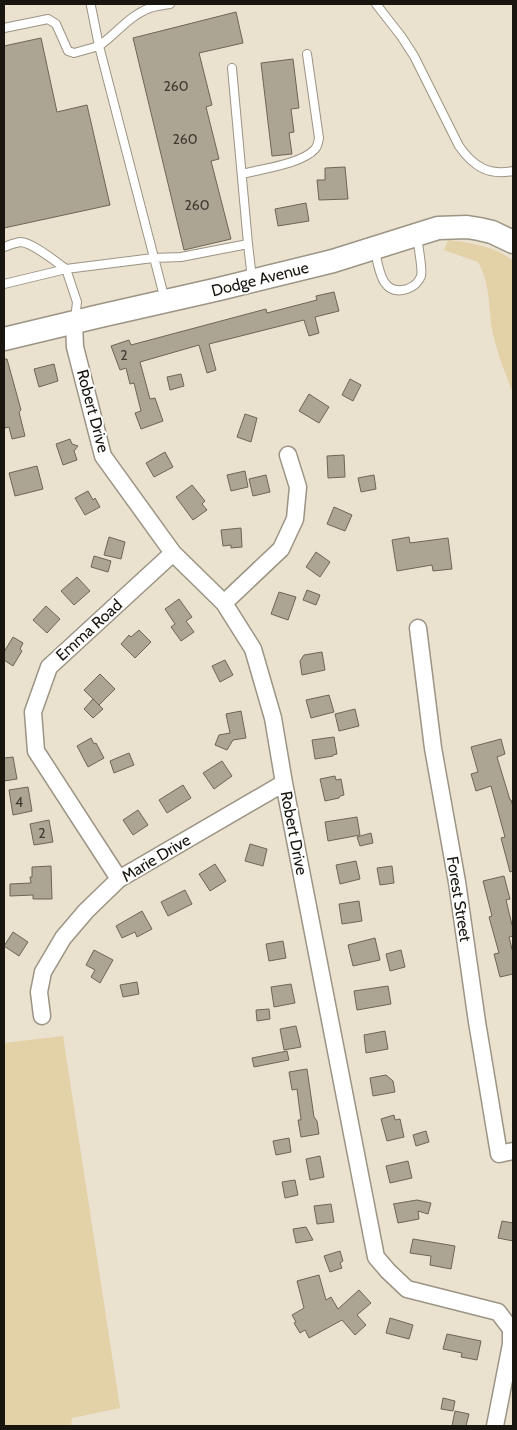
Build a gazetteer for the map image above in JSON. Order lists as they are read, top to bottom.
{
  "streets": {
    "main road": ["Dodge Avenue"],
    "street": [
      "Robert Drive",
      "Emma Road",
      "Marie Drive",
      "Forest Street"
    ]
  },
  "crossings": [
    ["Dodge Avenue", "Robert Drive"],
    ["Robert Drive", "Emma Road"],
    ["Robert Drive", "Marie Drive"],
    ["Emma Road", "Marie Drive"]
  ],
  "house_numbers": [
    "260",
    "260",
    "260",
    "2",
    "4",
    "2"
  ]
}
